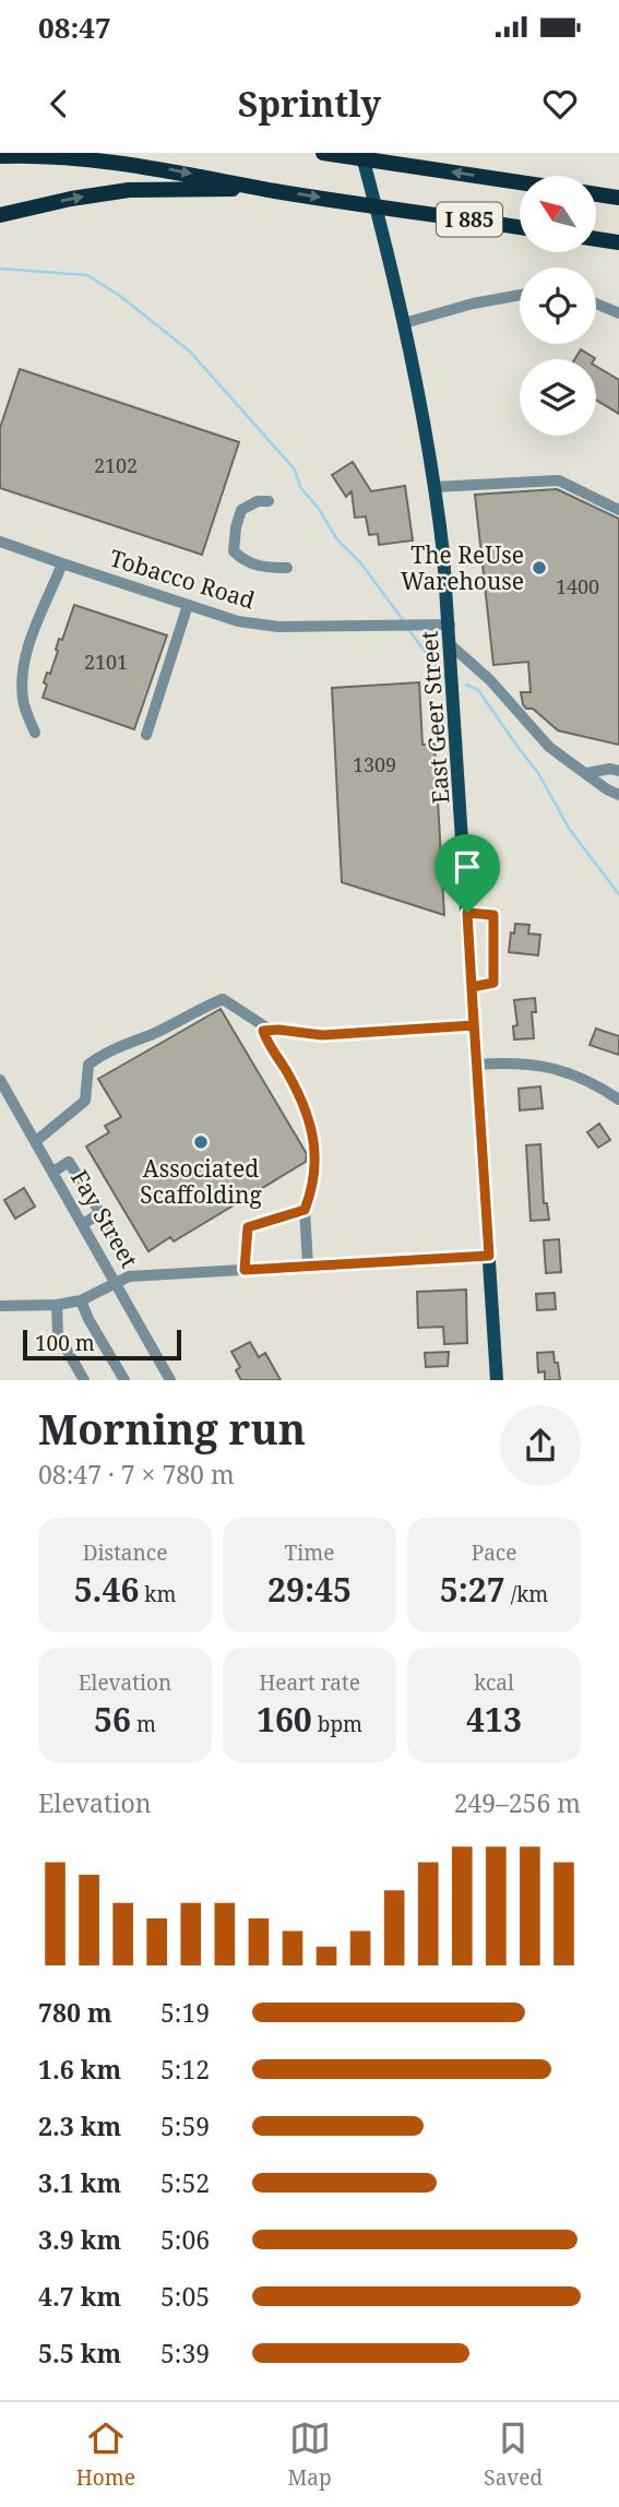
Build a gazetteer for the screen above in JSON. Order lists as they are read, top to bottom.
{
  "streets": {
    "highway": ["I 885"],
    "main road": ["East Geer Street"],
    "street": ["Tobacco Road", "Fay Street"]
  },
  "crossings": [
    ["Tobacco Road", "East Geer Street"]
  ],
  "places": ["The ReUse Warehouse", "Associated Scaffolding"],
  "house_numbers": [
    "2102",
    "1400",
    "2101",
    "1309"
  ],
  "scale_bar": "100 m",
  "north": "top left",
  "page": {
    "status": "08:47",
    "header": "Sprintly",
    "scale": "100 m",
    "heading": ["Morning run", "08:47 · 7 × 780 m"],
    "stats": [
      ["Distance", "5.46 km"],
      ["Time", "29:45"],
      ["Pace", "5:27 /km"],
      ["Elevation", "56 m"],
      ["Heart rate", "160 bpm"],
      ["kcal", "413"]
    ],
    "chart": ["Elevation", "249–256 m"],
    "list": [
      {
        "name": "780 m",
        "note": "5:19"
      },
      {
        "name": "1.6 km",
        "note": "5:12"
      },
      {
        "name": "2.3 km",
        "note": "5:59"
      },
      {
        "name": "3.1 km",
        "note": "5:52"
      },
      {
        "name": "3.9 km",
        "note": "5:06"
      },
      {
        "name": "4.7 km",
        "note": "5:05"
      },
      {
        "name": "5.5 km",
        "note": "5:39"
      }
    ],
    "tabs": ["Home", "Map", "Saved"]
  }
}
